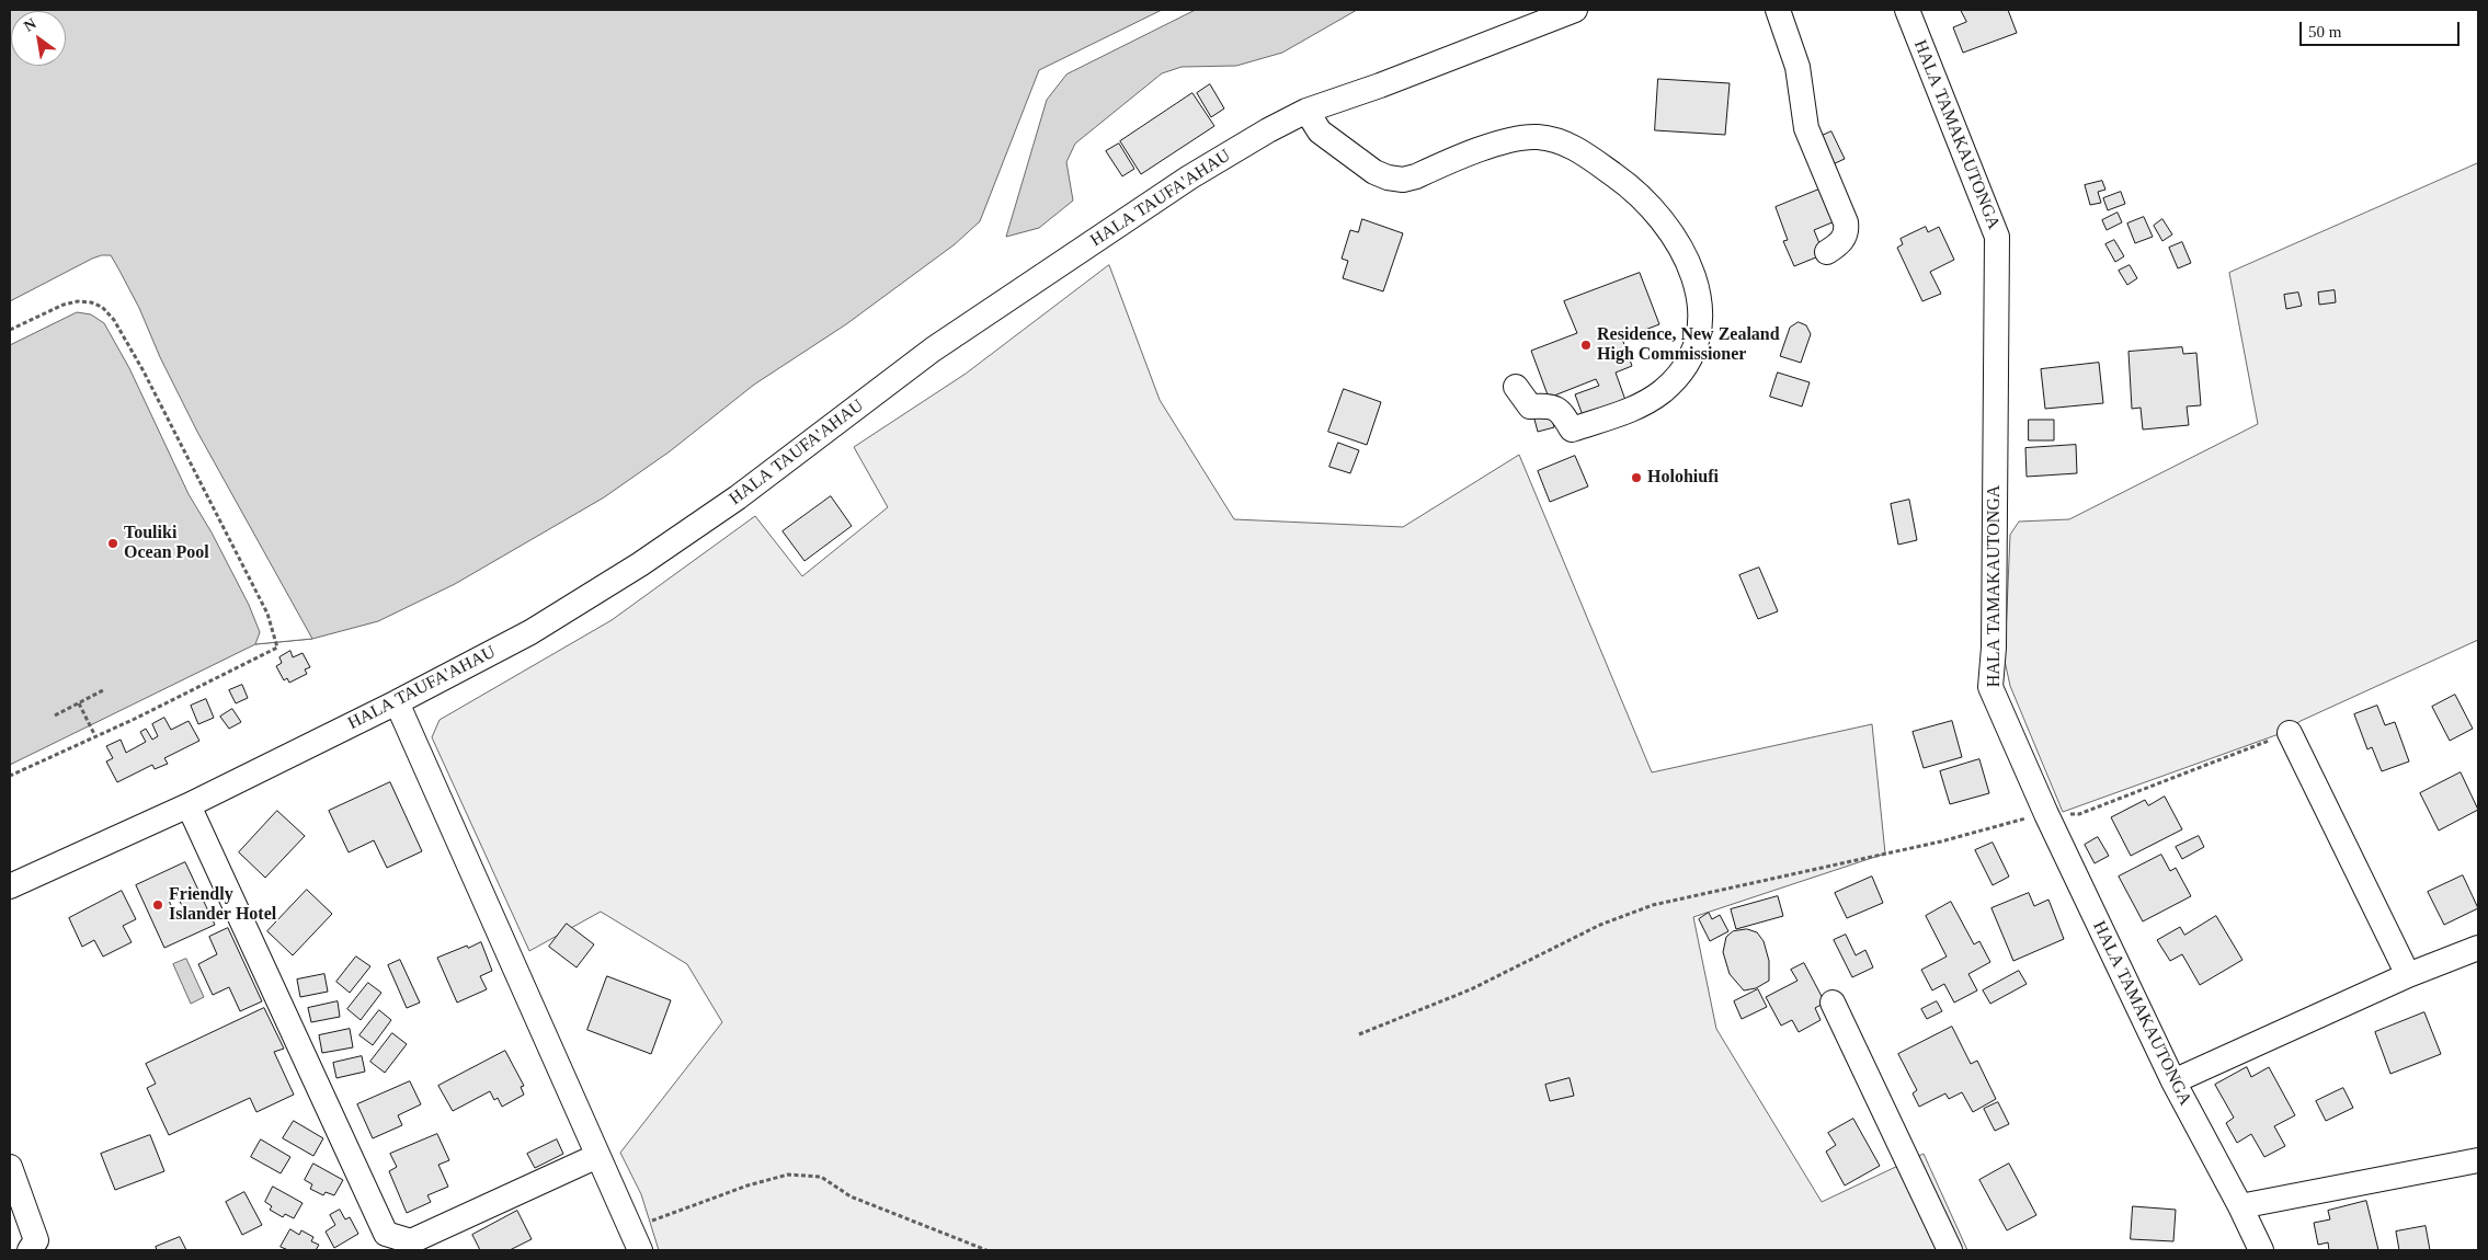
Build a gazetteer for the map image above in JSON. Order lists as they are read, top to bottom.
{
  "streets": {
    "street": ["HALA TAMAKAUTONGA", "HALA TAUFA'AHAU"]
  },
  "places": [
    "Residence, New Zealand High Commissioner",
    "Holohiufi",
    "Touliki Ocean Pool",
    "Friendly Islander Hotel"
  ],
  "scale_bar": "50 m",
  "north": "top left"
}
